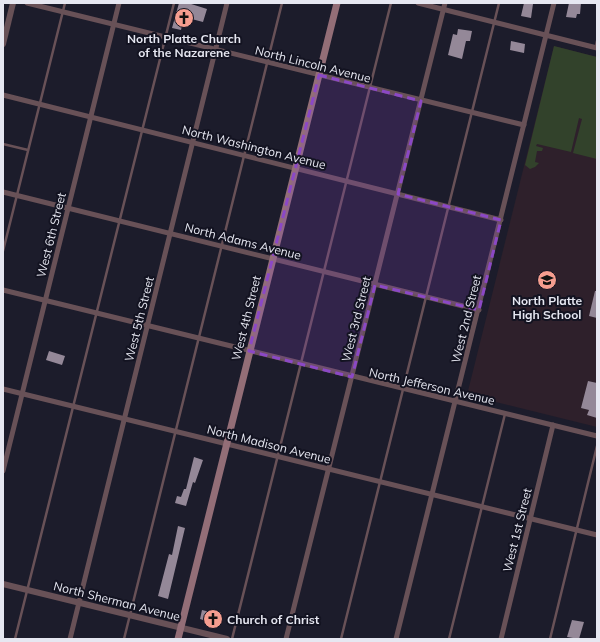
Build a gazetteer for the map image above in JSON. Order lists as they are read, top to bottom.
{
  "streets": {
    "main road": ["West 4th Street"],
    "street": [
      "North Lincoln Avenue",
      "North Washington Avenue",
      "West 6th Street",
      "North Adams Avenue",
      "West 5th Street",
      "West 3rd Street",
      "West 2nd Street",
      "North Jefferson Avenue",
      "North Madison Avenue",
      "West 1st Street",
      "North Sherman Avenue"
    ]
  },
  "crossings": [
    ["North Lincoln Avenue", "West 6th Street"],
    ["North Lincoln Avenue", "West 4th Street"],
    ["North Lincoln Avenue", "West 5th Street"],
    ["North Lincoln Avenue", "West 3rd Street"],
    ["North Lincoln Avenue", "West 2nd Street"],
    ["North Washington Avenue", "West 6th Street"],
    ["North Washington Avenue", "West 4th Street"],
    ["North Washington Avenue", "West 5th Street"],
    ["North Washington Avenue", "West 3rd Street"],
    ["North Washington Avenue", "West 2nd Street"],
    ["West 6th Street", "North Adams Avenue"],
    ["West 6th Street", "North Jefferson Avenue"],
    ["West 6th Street", "North Madison Avenue"],
    ["North Adams Avenue", "West 4th Street"],
    ["North Adams Avenue", "West 5th Street"],
    ["North Adams Avenue", "West 3rd Street"],
    ["North Adams Avenue", "West 2nd Street"],
    ["West 4th Street", "North Jefferson Avenue"],
    ["West 4th Street", "North Madison Avenue"],
    ["West 4th Street", "North Sherman Avenue"],
    ["West 5th Street", "North Jefferson Avenue"],
    ["West 5th Street", "North Madison Avenue"],
    ["West 5th Street", "North Sherman Avenue"],
    ["West 3rd Street", "North Jefferson Avenue"],
    ["West 3rd Street", "North Madison Avenue"],
    ["West 2nd Street", "North Jefferson Avenue"],
    ["West 2nd Street", "North Madison Avenue"],
    ["North Jefferson Avenue", "West 1st Street"],
    ["North Madison Avenue", "West 1st Street"]
  ],
  "places": {
    "church": ["North Platte Church of the Nazarene", "Church of Christ"],
    "school or university": ["North Platte High School"]
  }
}
